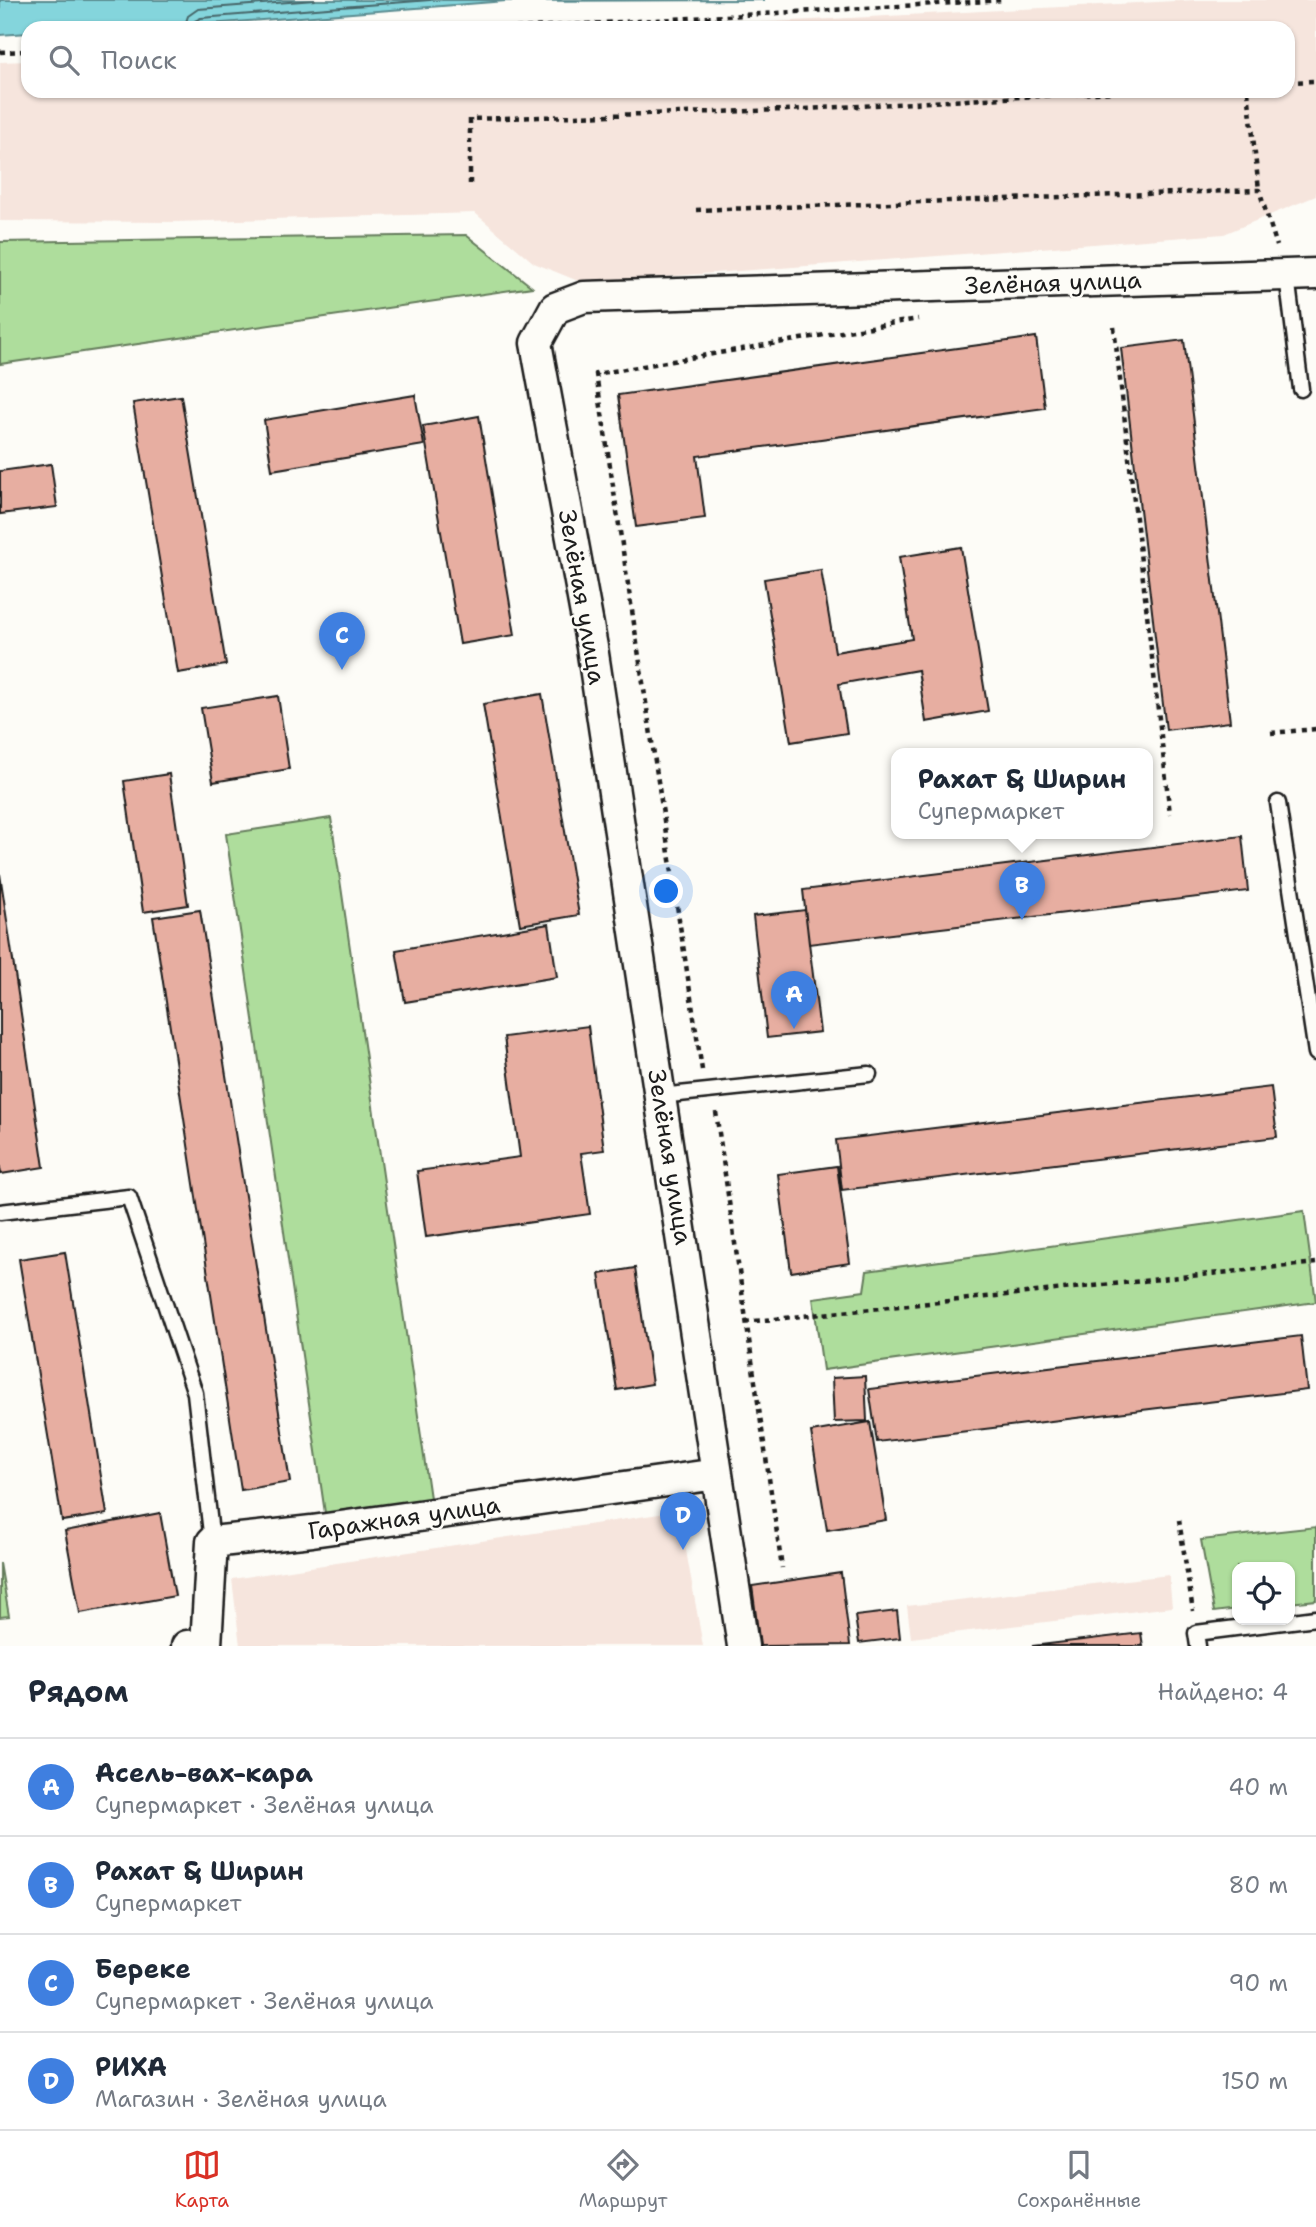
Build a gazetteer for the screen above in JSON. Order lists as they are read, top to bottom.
{
  "streets": {
    "street": ["Зелёная улица", "Гаражная улица"]
  },
  "crossings": [
    ["Зелёная улица", "Гаражная улица"]
  ],
  "page": {
    "search": "Поиск",
    "pins": [
      "C",
      "B",
      "A",
      "D"
    ],
    "popup": ["Рахат & Ширин", "Супермаркет"],
    "heading": ["Рядом", "Найдено: 4"],
    "list": [
      {
        "mark": "A",
        "name": "Асель-вах-кара",
        "note": "Супермаркет · Зелёная улица",
        "value": "40 m"
      },
      {
        "mark": "B",
        "name": "Рахат & Ширин",
        "note": "Супермаркет",
        "value": "80 m"
      },
      {
        "mark": "C",
        "name": "Береке",
        "note": "Супермаркет · Зелёная улица",
        "value": "90 m"
      },
      {
        "mark": "D",
        "name": "РИХА",
        "note": "Магазин · Зелёная улица",
        "value": "150 m"
      }
    ],
    "nav": ["Карта", "Маршрут", "Сохранённые"]
  }
}
